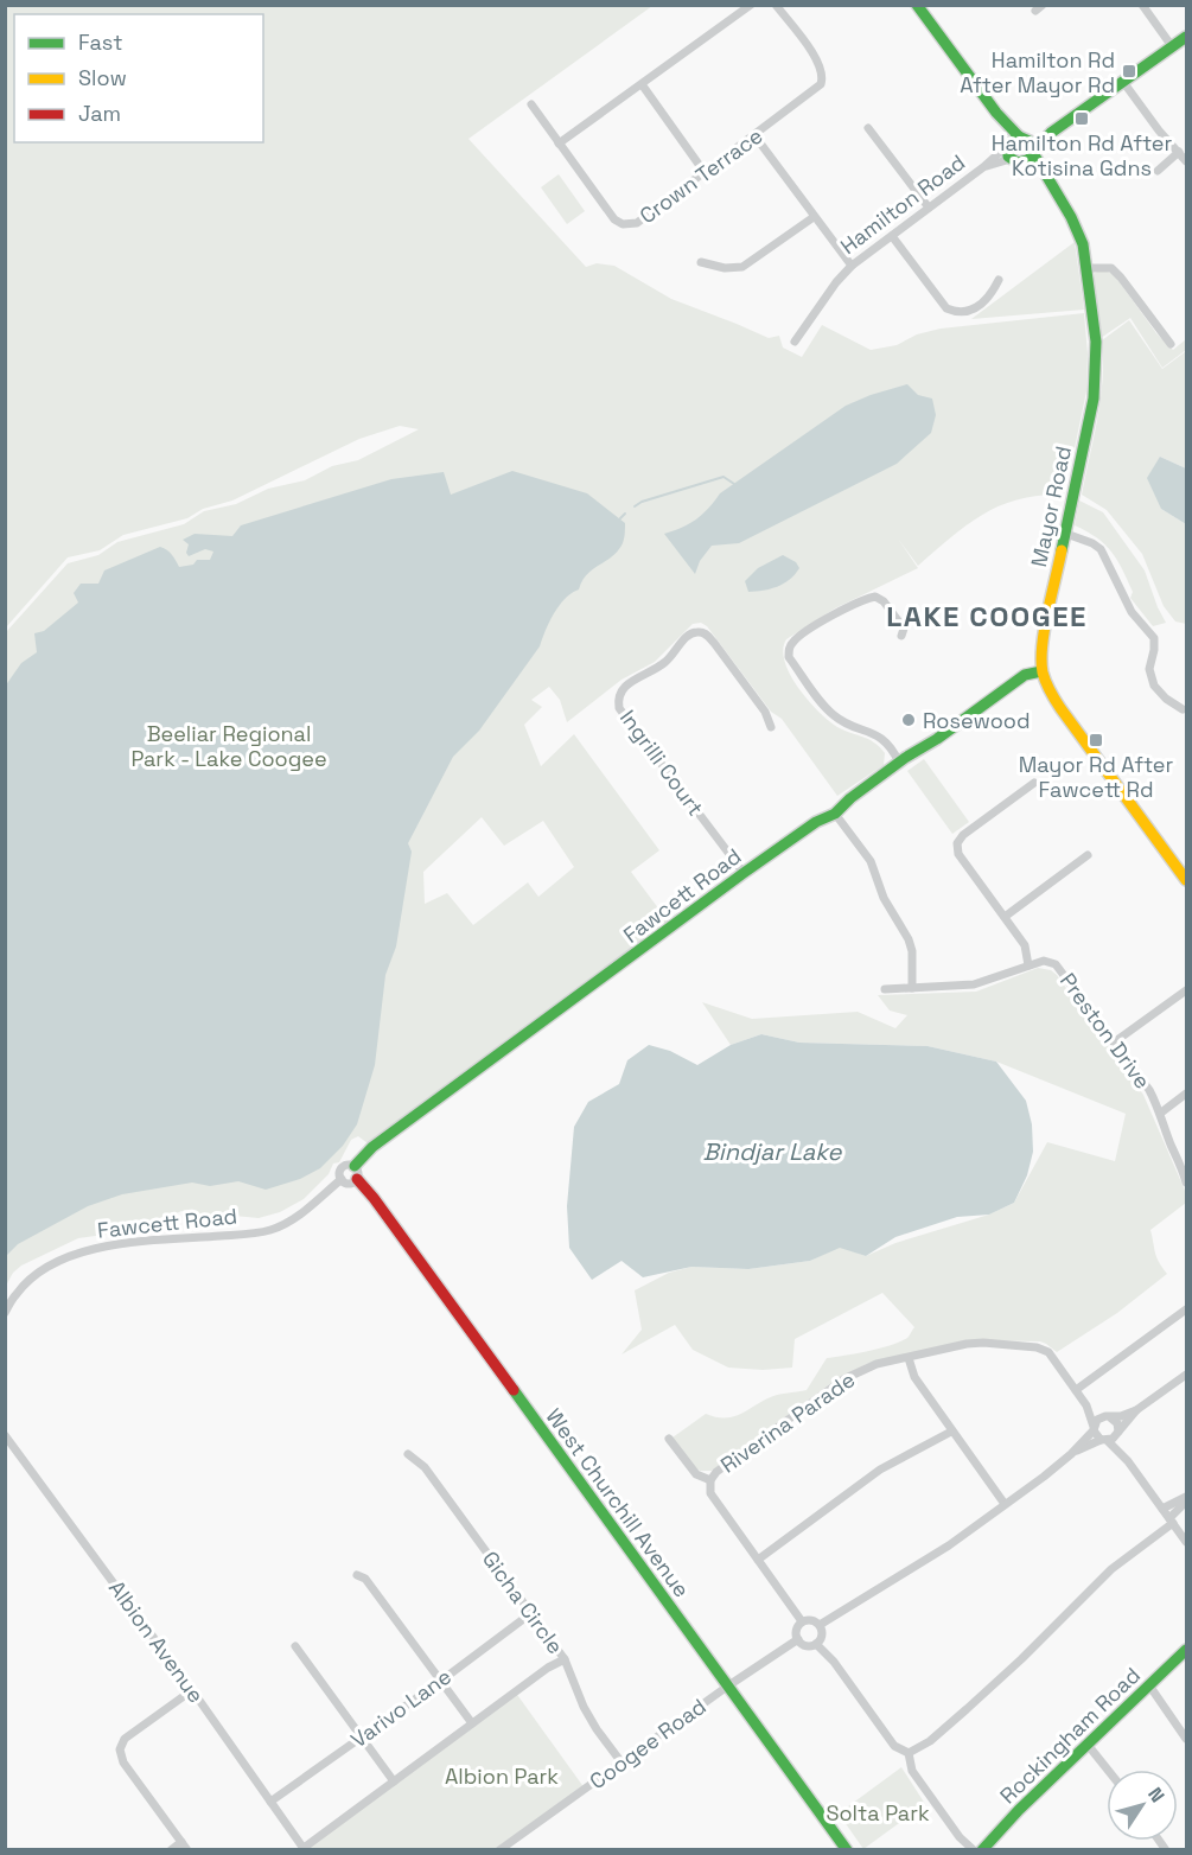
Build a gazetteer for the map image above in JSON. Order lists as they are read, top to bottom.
{
  "streets": {
    "street": [
      "Crown Terrace",
      "Hamilton Road",
      "Mayor Road",
      "Ingrilli Court",
      "Fawcett Road",
      "Preston Drive",
      "Riverina Parade",
      "West Churchill Avenue",
      "Gicha Circle",
      "Albion Avenue",
      "Varivo Lane",
      "Rockingham Road",
      "Coogee Road"
    ]
  },
  "crossings": [
    ["Hamilton Road", "Mayor Road"],
    ["Mayor Road", "Fawcett Road"],
    ["Ingrilli Court", "Fawcett Road"],
    ["Fawcett Road", "West Churchill Avenue"],
    ["Riverina Parade", "Coogee Road"],
    ["West Churchill Avenue", "Coogee Road"],
    ["Gicha Circle", "Varivo Lane"],
    ["Gicha Circle", "Coogee Road"],
    ["Albion Avenue", "Varivo Lane"]
  ],
  "districts": ["LAKE COOGEE"],
  "water": ["Bindjar Lake"],
  "parks": ["Beeliar Regional Park - Lake Coogee", "Albion Park", "Solta Park"],
  "places": {
    "transit": ["Hamilton Rd After Mayor Rd", "Hamilton Rd After Kotisina Gdns", "Mayor Rd After Fawcett Rd"],
    "other": ["Rosewood"]
  },
  "legend": ["Fast", "Slow", "Jam"],
  "north": "top right"
}
